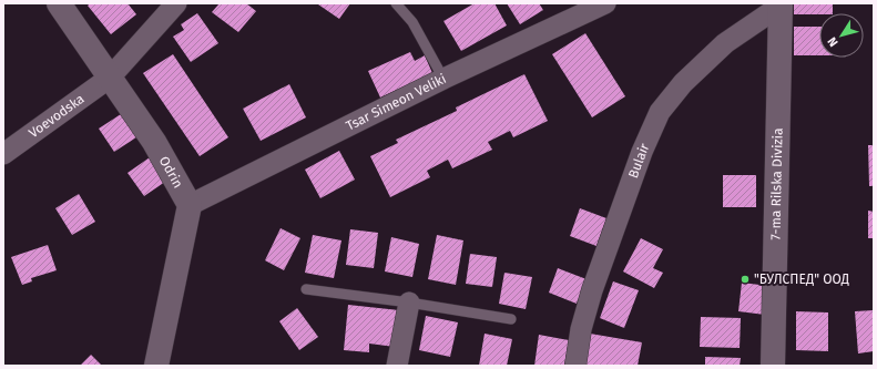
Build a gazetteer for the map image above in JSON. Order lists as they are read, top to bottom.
{
  "streets": {
    "street": [
      "Tsar Simeon Veliki",
      "Voevodska",
      "Bulair",
      "Odrin",
      "7-ma Rilska Divizia"
    ]
  },
  "crossings": [
    ["Tsar Simeon Veliki", "Odrin"],
    ["Voevodska", "Odrin"],
    ["Bulair", "7-ma Rilska Divizia"]
  ],
  "places": ["\"БУЛСПЕД\" ООД"],
  "north": "bottom left"
}
